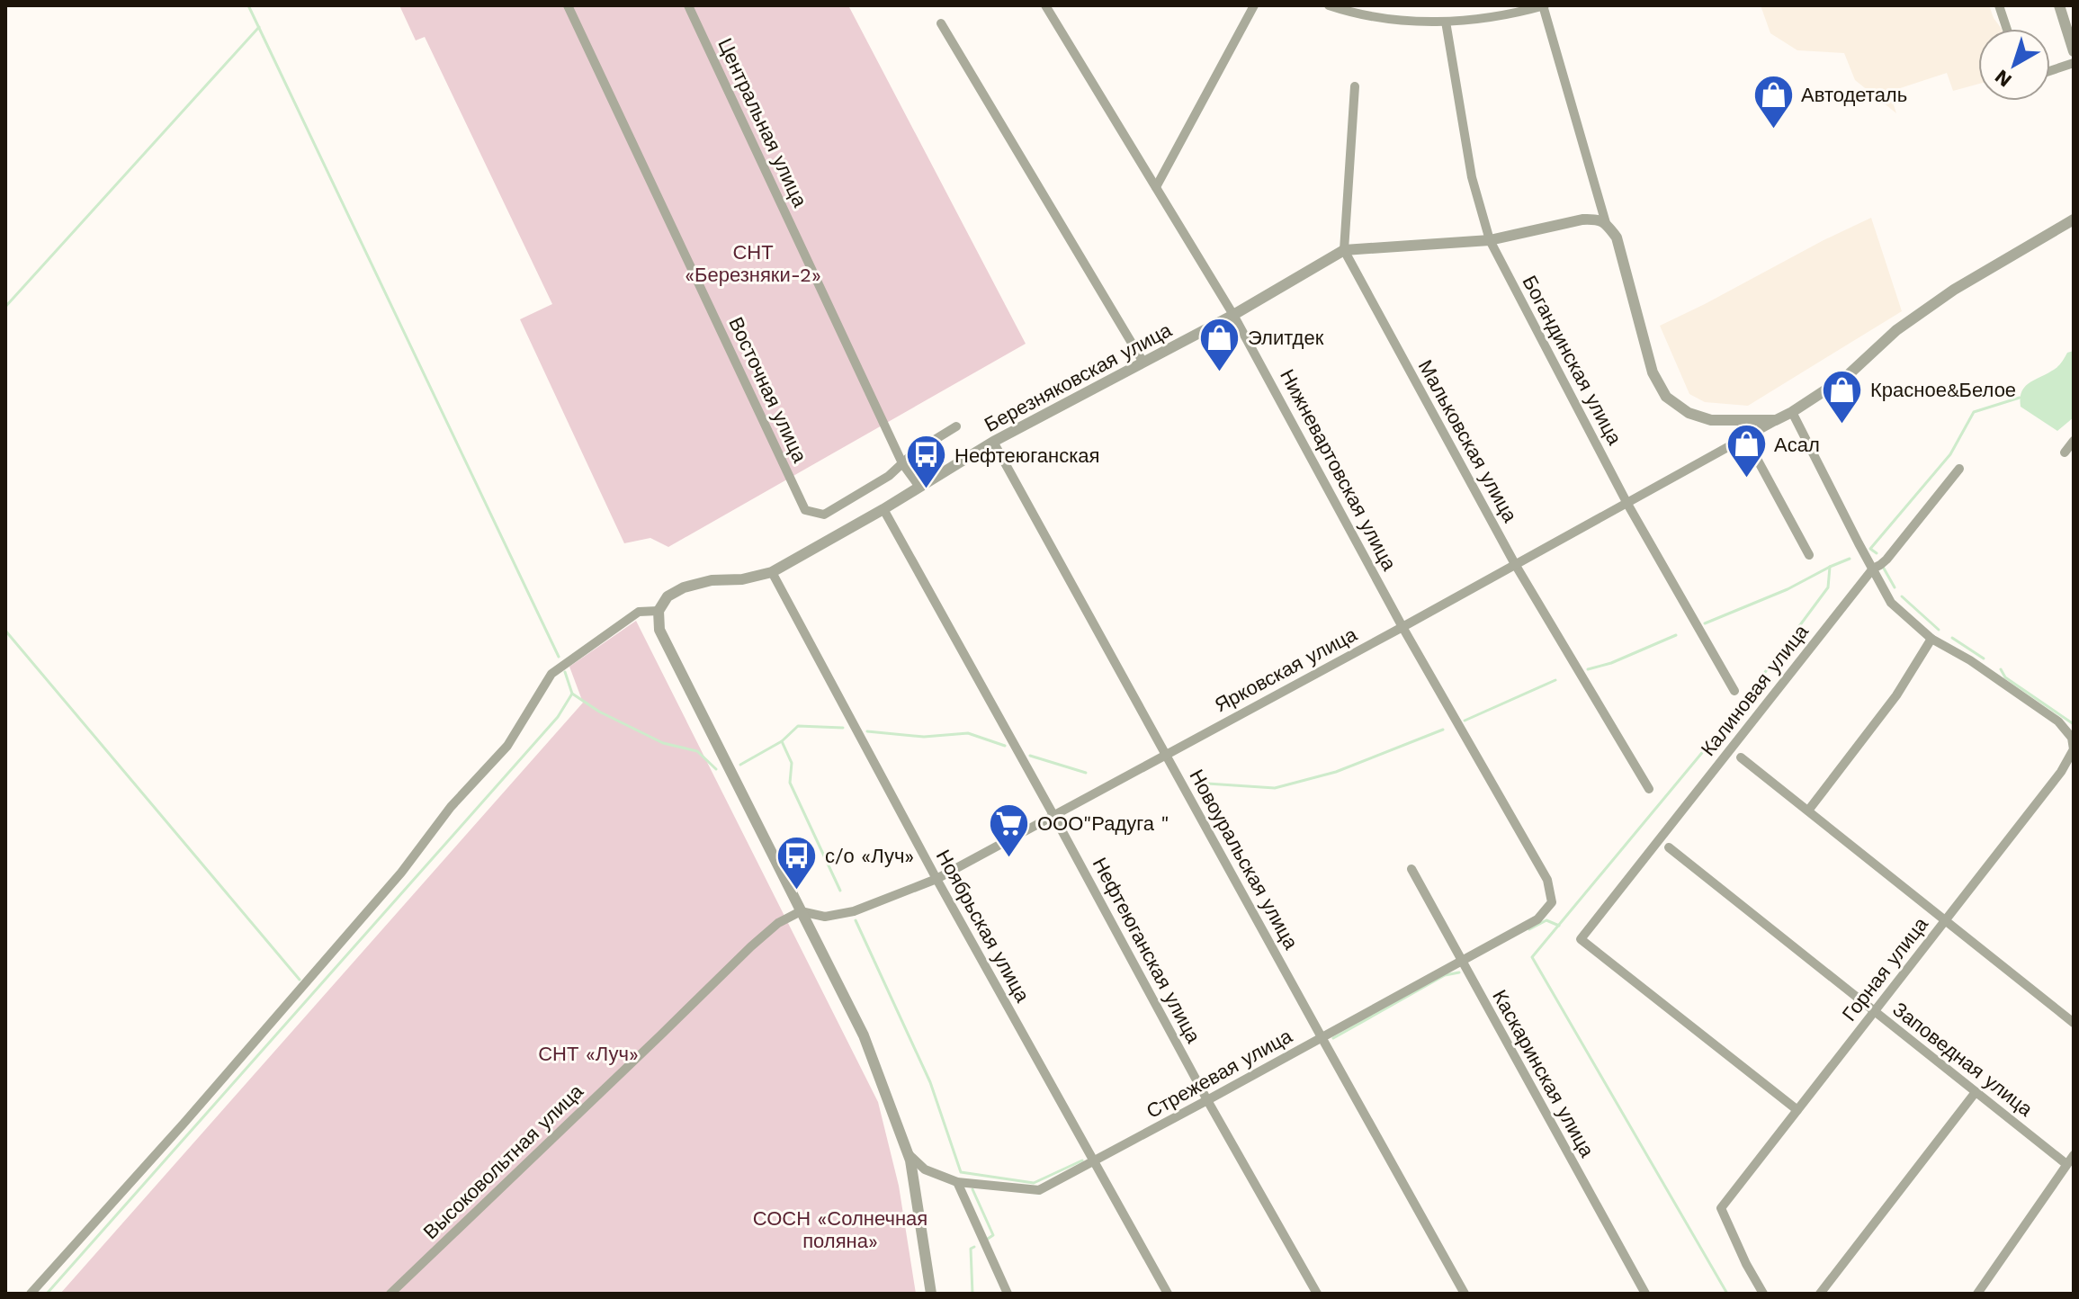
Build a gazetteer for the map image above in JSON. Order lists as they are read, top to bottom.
{
  "streets": {
    "street": [
      "Центральная улица",
      "Богандинская улица",
      "Березняковская улица",
      "Восточная улица",
      "Мальковская улица",
      "Нижневартовская улица",
      "Ярковская улица",
      "Калиновая улица",
      "Новоуральская улица",
      "Ноябрьская улица",
      "Нефтеюганская улица",
      "Горная улица",
      "Заповедная улица",
      "Стрежевая улица",
      "Каскаринская улица",
      "Высоковольтная улица"
    ]
  },
  "crossings": [
    ["Центральная улица", "Березняковская улица"],
    ["Центральная улица", "Восточная улица"],
    ["Богандинская улица", "Березняковская улица"],
    ["Богандинская улица", "Ярковская улица"],
    ["Березняковская улица", "Мальковская улица"],
    ["Березняковская улица", "Нижневартовская улица"],
    ["Березняковская улица", "Новоуральская улица"],
    ["Березняковская улица", "Ноябрьская улица"],
    ["Березняковская улица", "Нефтеюганская улица"],
    ["Мальковская улица", "Ярковская улица"],
    ["Нижневартовская улица", "Ярковская улица"],
    ["Нижневартовская улица", "Стрежевая улица"],
    ["Ярковская улица", "Новоуральская улица"],
    ["Ярковская улица", "Ноябрьская улица"],
    ["Ярковская улица", "Нефтеюганская улица"],
    ["Ярковская улица", "Высоковольтная улица"],
    ["Калиновая улица", "Горная улица"],
    ["Новоуральская улица", "Стрежевая улица"],
    ["Ноябрьская улица", "Стрежевая улица"],
    ["Нефтеюганская улица", "Стрежевая улица"],
    ["Горная улица", "Заповедная улица"],
    ["Стрежевая улица", "Каскаринская улица"]
  ],
  "parks": ["СНТ «Березняки-2»", "СНТ «Луч»", "СОСН «Солнечная поляна»"],
  "places": {
    "shop": [
      "Автодеталь",
      "Элитдек",
      "Красное&Белое",
      "Асал"
    ],
    "bus stop": ["Нефтеюганская", "с/о «Луч»"],
    "supermarket": ["ООО\"Радуга \""]
  },
  "north": "bottom left"
}
